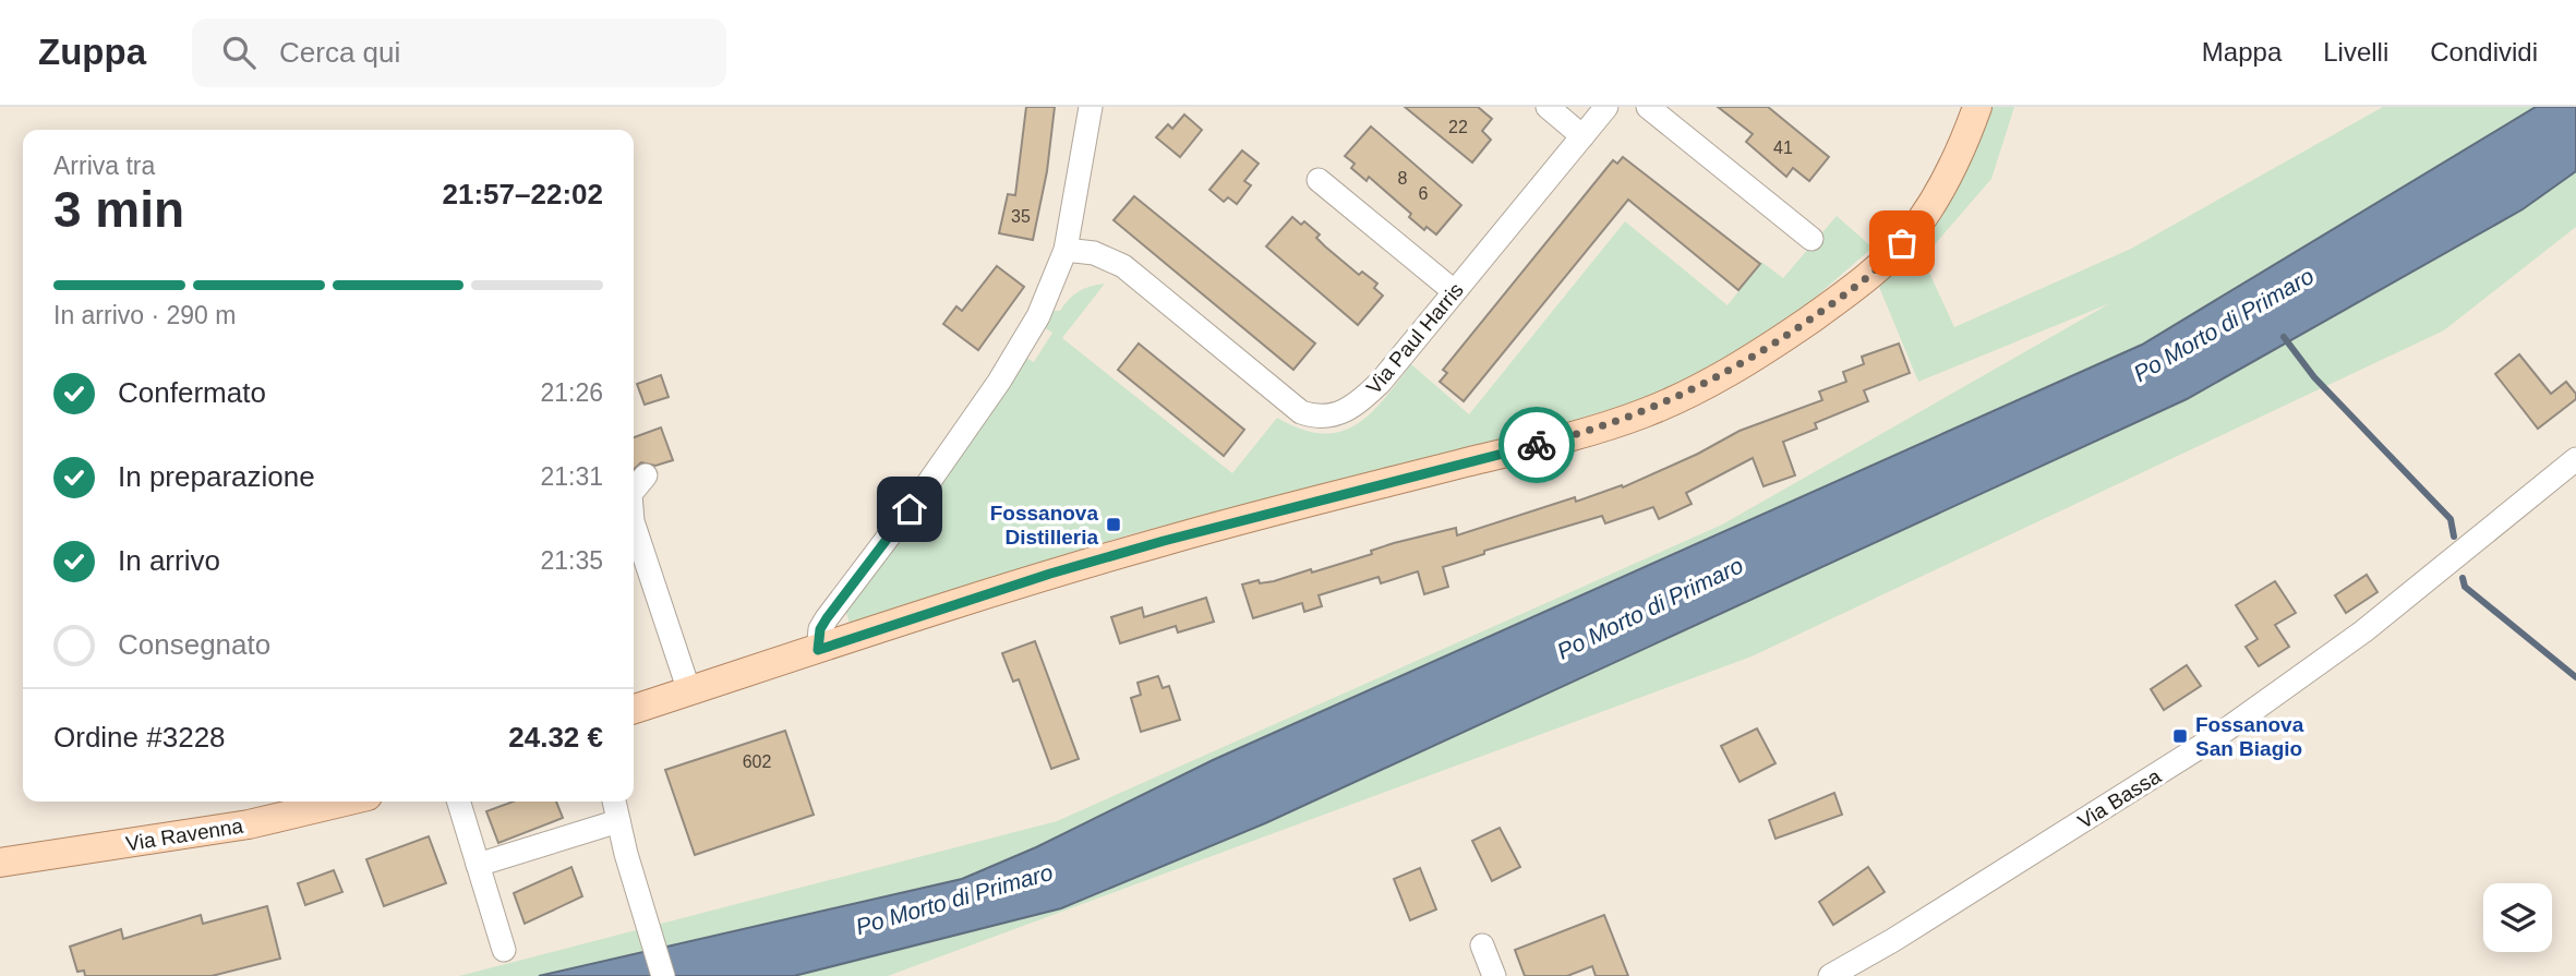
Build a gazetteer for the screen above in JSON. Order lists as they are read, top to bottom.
{
  "streets": {
    "main road": ["Via Ravenna"],
    "street": ["Via Paul Harris", "Via Bassa"]
  },
  "water": ["Po Morto di Primaro"],
  "places": {
    "transit": ["Fossanova Distilleria", "Fossanova San Biagio"]
  },
  "house_numbers": [
    "22",
    "41",
    "8",
    "6",
    "35",
    "602"
  ],
  "page": {
    "header": "Zuppa",
    "search": "Cerca qui",
    "nav": ["Mappa", "Livelli", "Condividi"],
    "heading": ["3 min", "Arriva tra", "21:57–22:02"],
    "panel": ["Ordine #3228", "24.32 €"],
    "bar": "In arrivo · 290 m",
    "list": [
      ["Confermato", "21:26"],
      ["In preparazione", "21:31"],
      ["In arrivo", "21:35"],
      "Consegnato"
    ]
  }
}
